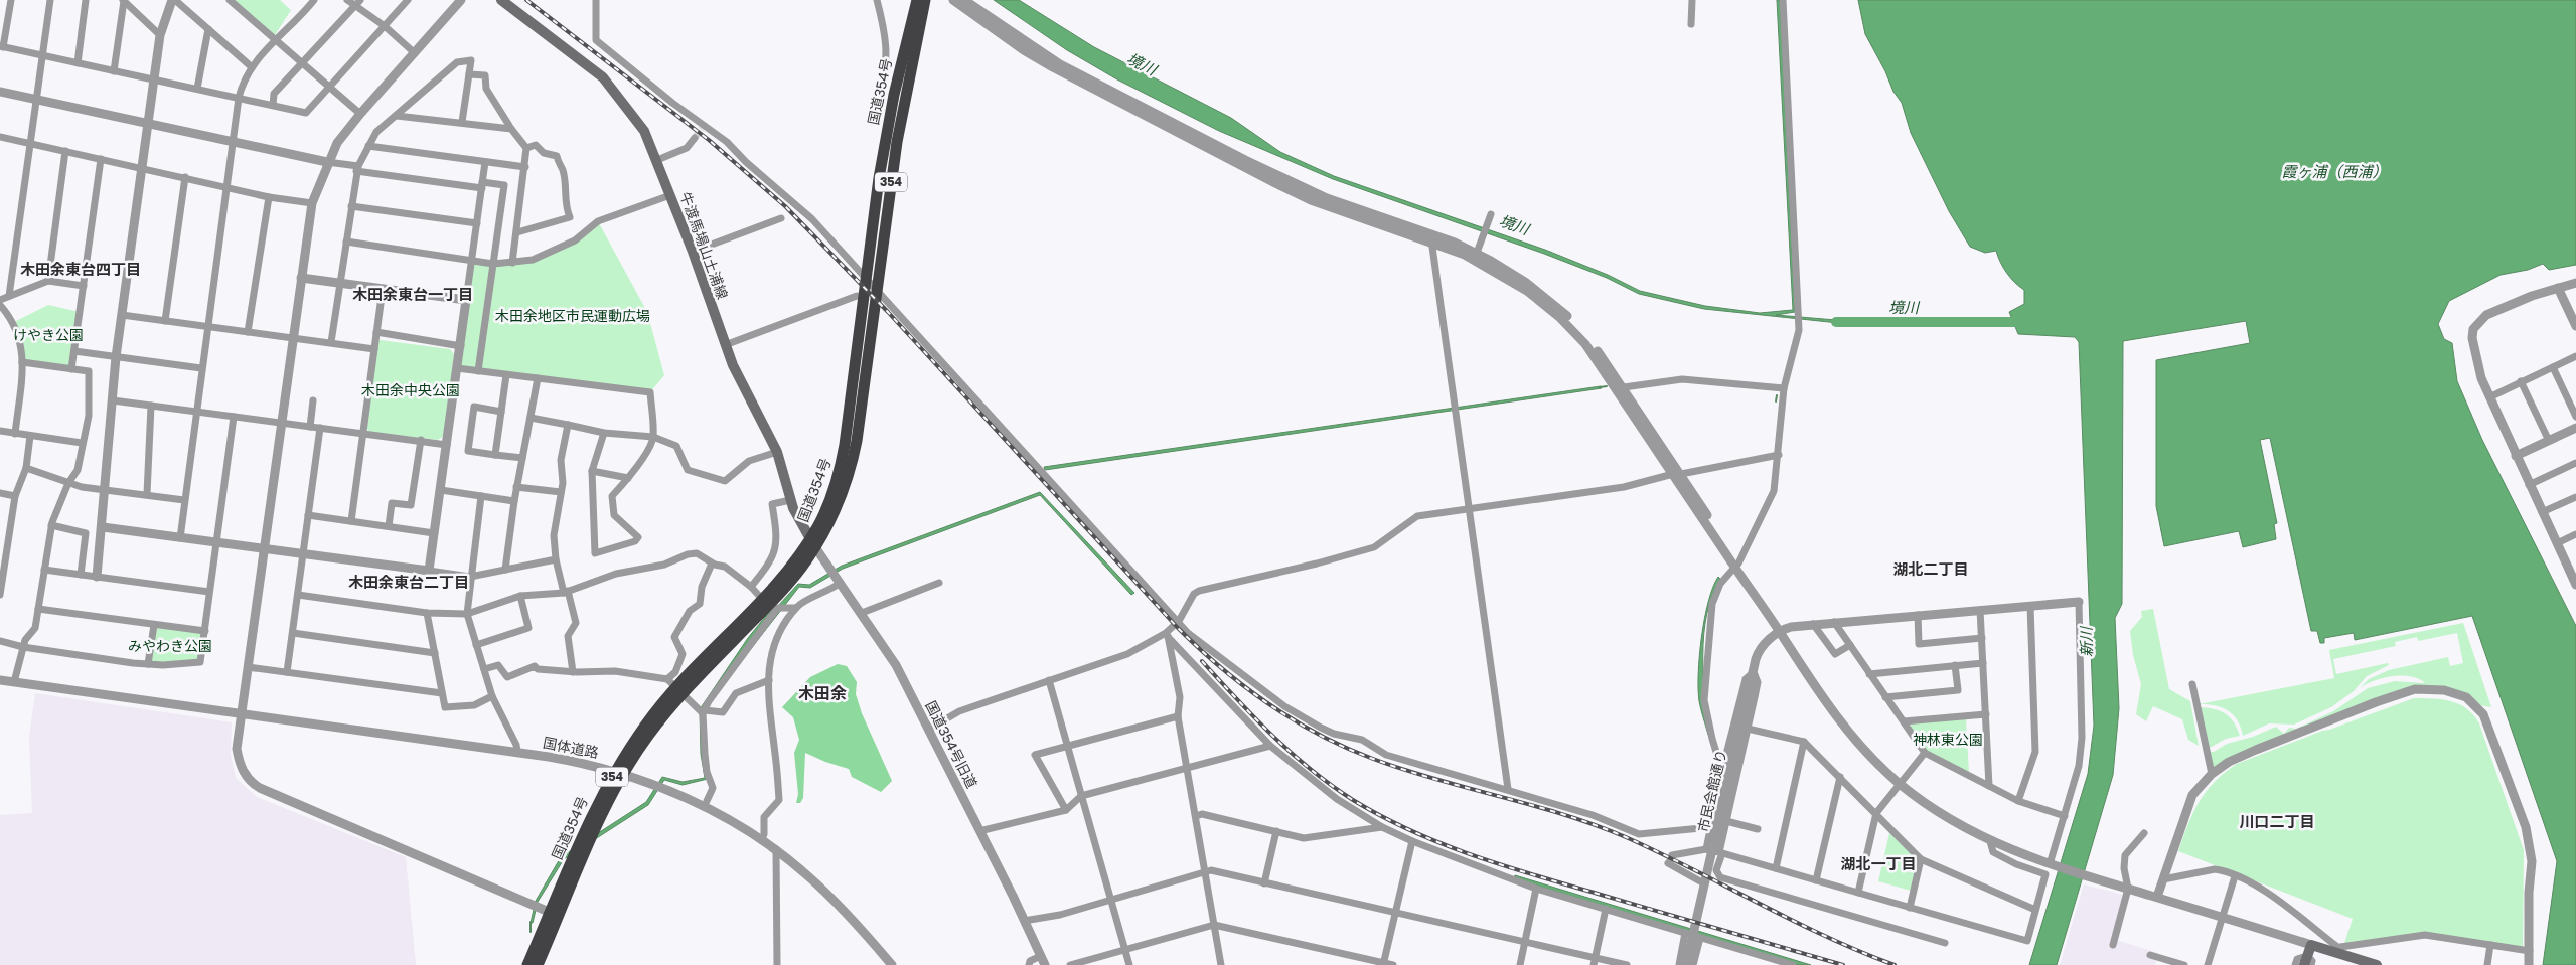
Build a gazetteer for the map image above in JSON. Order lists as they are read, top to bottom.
{
  "streets": {
    "highway": ["国道354号", "354"],
    "main road": ["牛渡馬場山土浦線"],
    "street": ["国道354号旧道", "国体道路", "市民会館通り"]
  },
  "crossings": [
    ["国道354号", "牛渡馬場山土浦線"],
    ["国道354号", "国道354号旧道"],
    ["牛渡馬場山土浦線", "国道354号旧道"]
  ],
  "districts": [
    "木田余東台四丁目",
    "木田余東台一丁目",
    "湖北二丁目",
    "木田余東台二丁目",
    "木田余",
    "川口二丁目",
    "湖北一丁目"
  ],
  "water": ["境川", "霞ヶ浦（西浦）", "新川"],
  "parks": [
    "木田余地区市民運動広場",
    "けやき公園",
    "木田余中央公園",
    "みやわき公園",
    "神林東公園"
  ]
}
